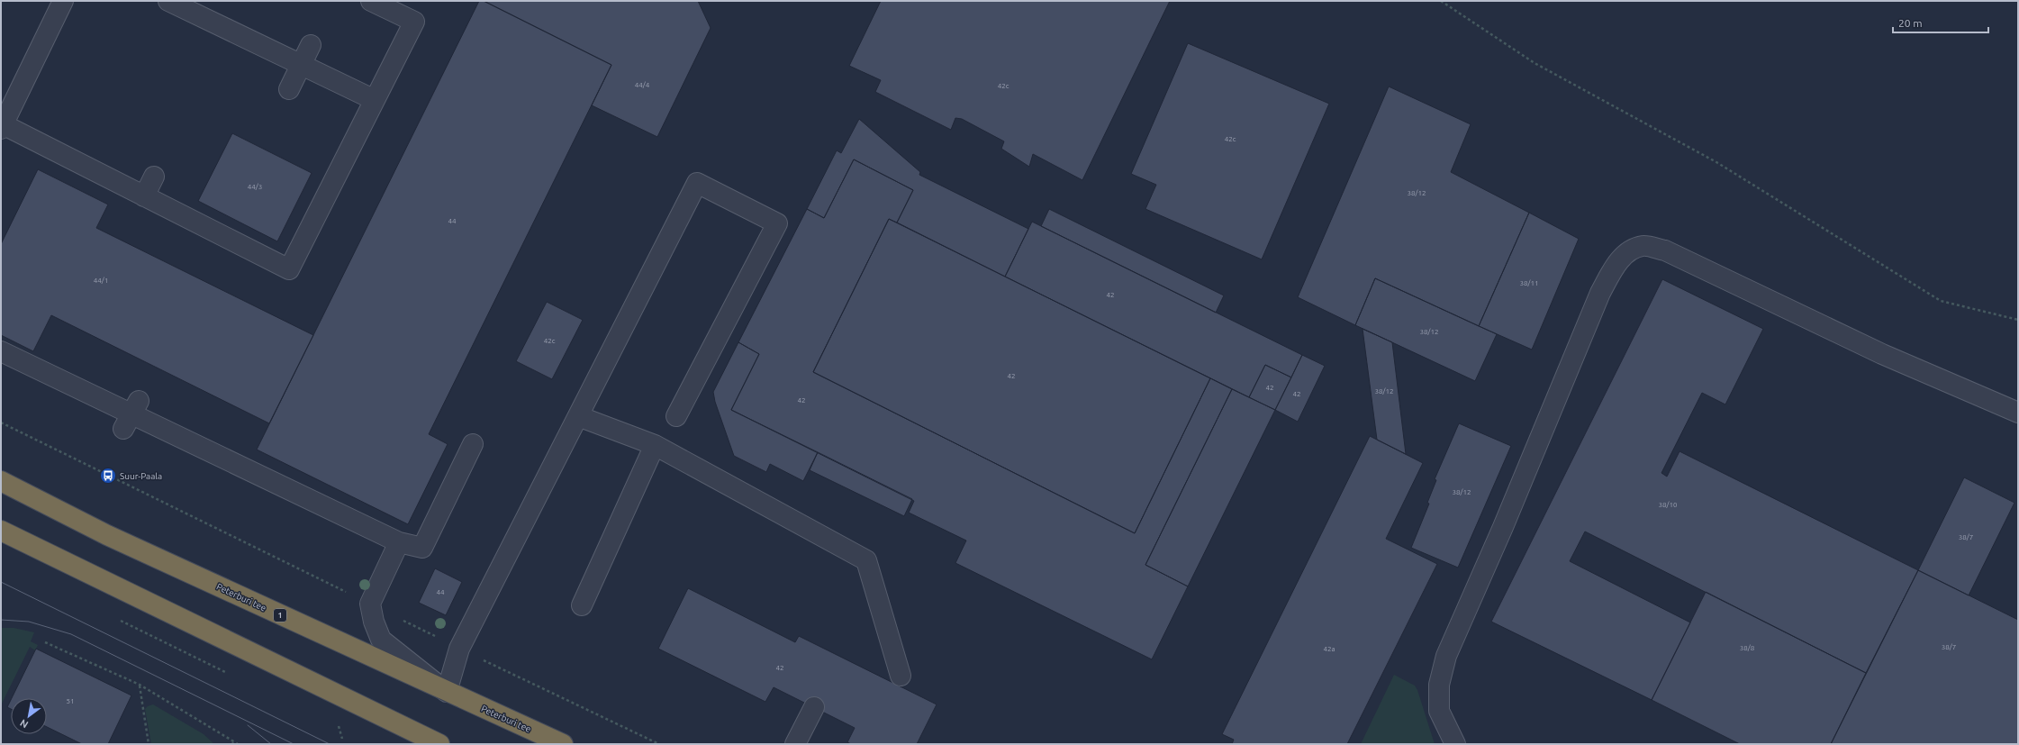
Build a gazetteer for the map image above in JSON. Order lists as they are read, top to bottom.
{
  "streets": {
    "highway": ["Peterburi tee", "1"]
  },
  "places": {
    "bus stop": ["Suur-Paala"]
  },
  "house_numbers": [
    "44/4",
    "42c",
    "42c",
    "44/3",
    "38/12",
    "44",
    "44/1",
    "38/11",
    "42",
    "38/12",
    "42c",
    "42",
    "42",
    "38/12",
    "42",
    "42",
    "38/12",
    "38/10",
    "38/7",
    "44",
    "38/7",
    "38/8",
    "42a",
    "42",
    "51"
  ],
  "scale_bar": "20 m",
  "north": "bottom left"
}
